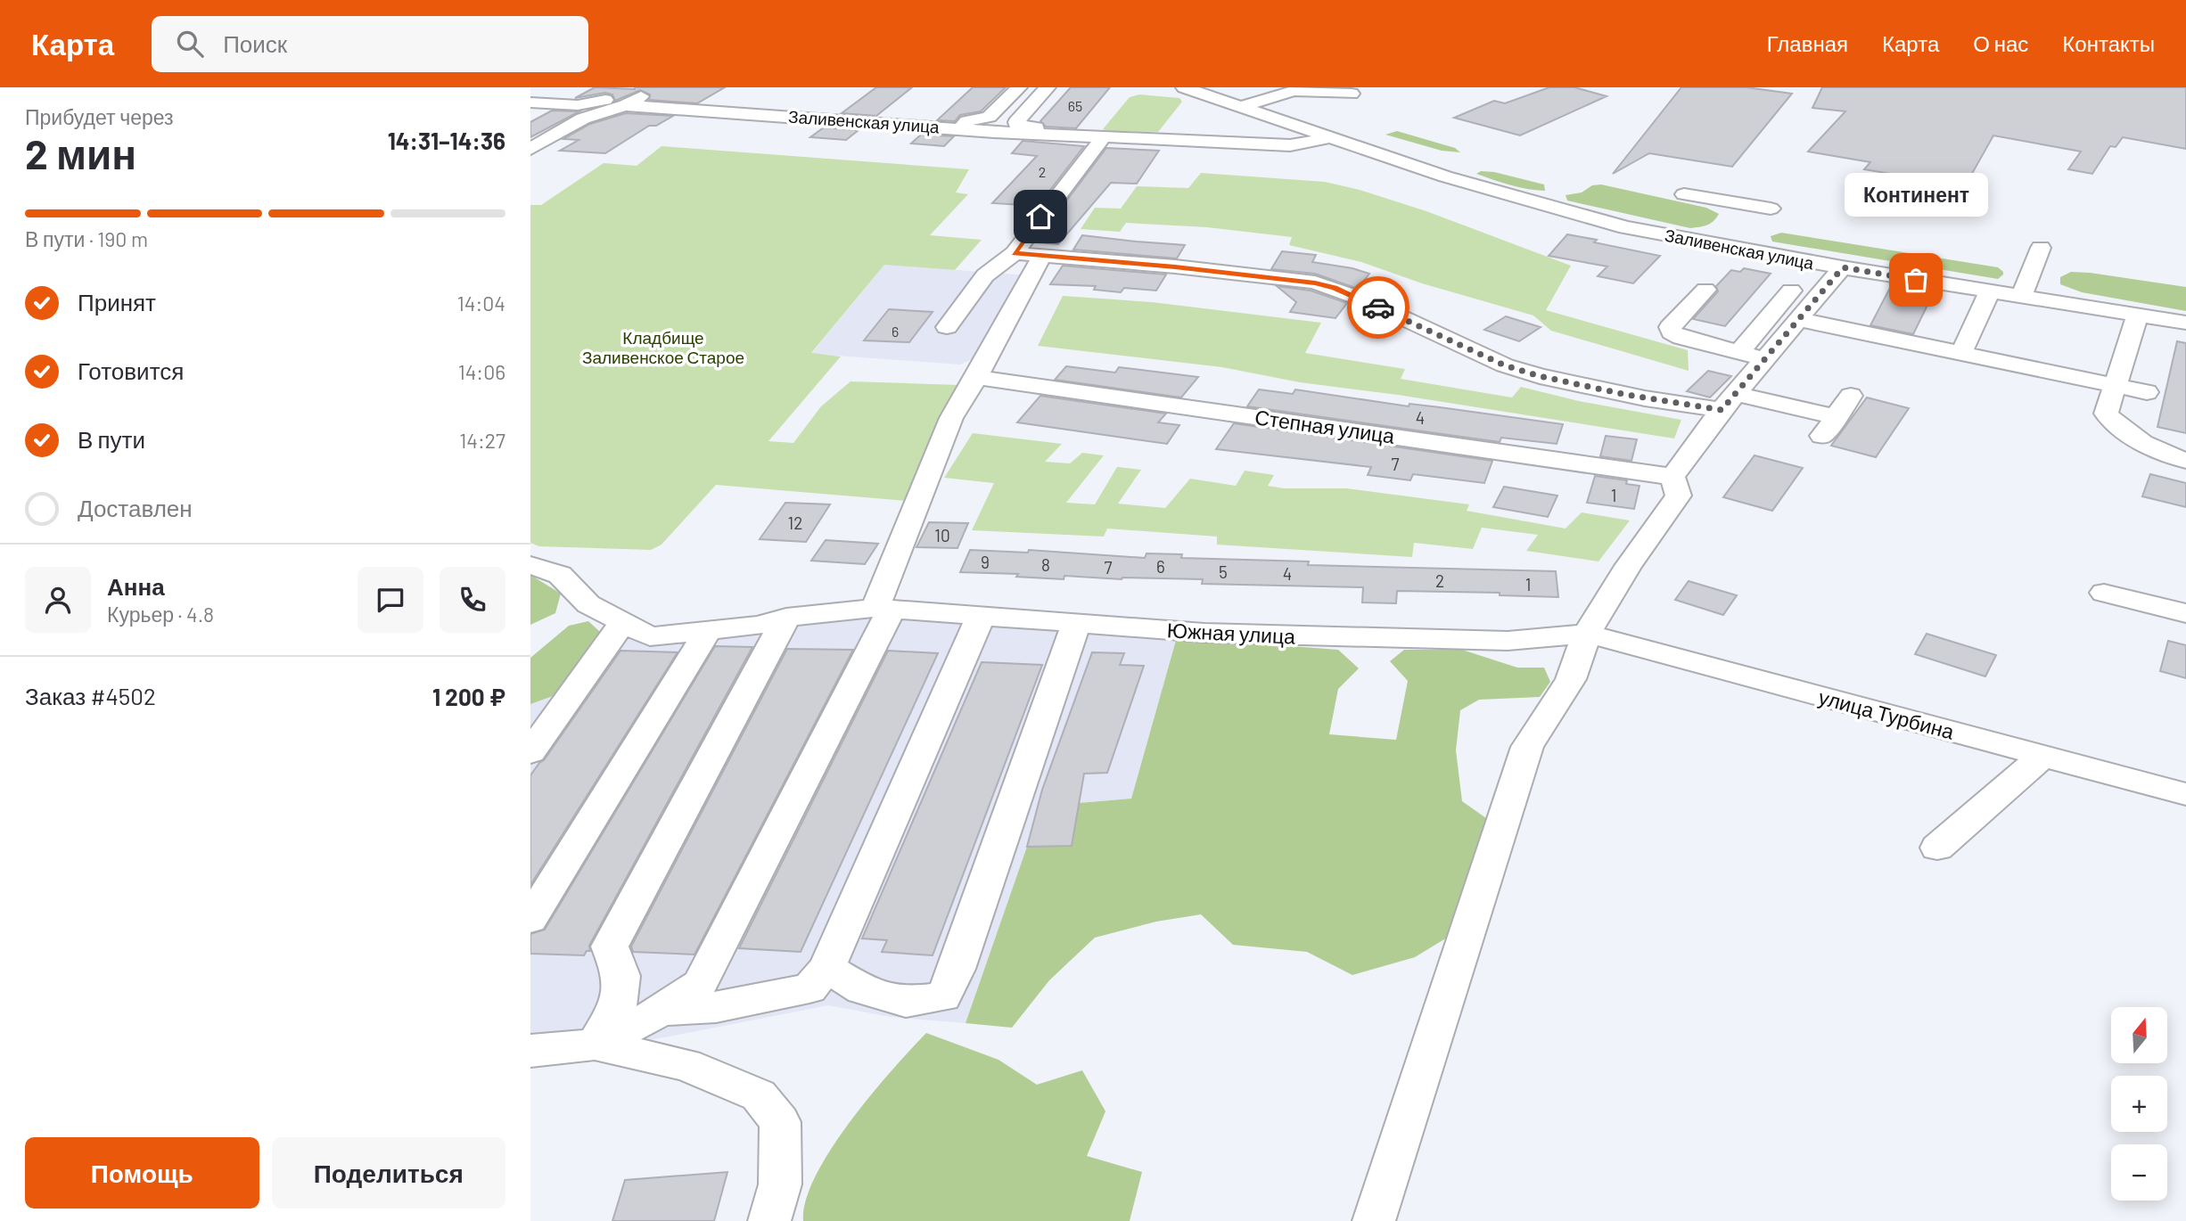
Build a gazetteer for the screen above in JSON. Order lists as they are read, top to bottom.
{
  "streets": {
    "street": [
      "Заливенская улица",
      "Степная улица",
      "Южная улица",
      "улица Турбина"
    ]
  },
  "crossings": [
    ["Южная улица", "улица Турбина"]
  ],
  "parks": ["Кладбище Заливенское Старое"],
  "places": ["Континент"],
  "house_numbers": [
    "65",
    "2",
    "6",
    "4",
    "7",
    "1",
    "12",
    "10",
    "9",
    "8",
    "6",
    "7",
    "5",
    "4",
    "2",
    "1"
  ],
  "north": "top",
  "page": {
    "header": "Карта",
    "search": "Поиск",
    "nav": [
      "Главная",
      "Карта",
      "О нас",
      "Контакты"
    ],
    "heading": ["2 мин", "Прибудет через", "14:31–14:36"],
    "panel": [
      "Анна",
      "Курьер · 4.8",
      "Заказ #4502",
      "1 200 ₽"
    ],
    "bubble": "Континент",
    "bar": "В пути · 190 m",
    "list": [
      ["Принят", "14:04"],
      ["Готовится", "14:06"],
      ["В пути", "14:27"],
      "Доставлен"
    ],
    "map_buttons": ["+", "−"],
    "buttons": ["Помощь", "Поделиться"]
  }
}
